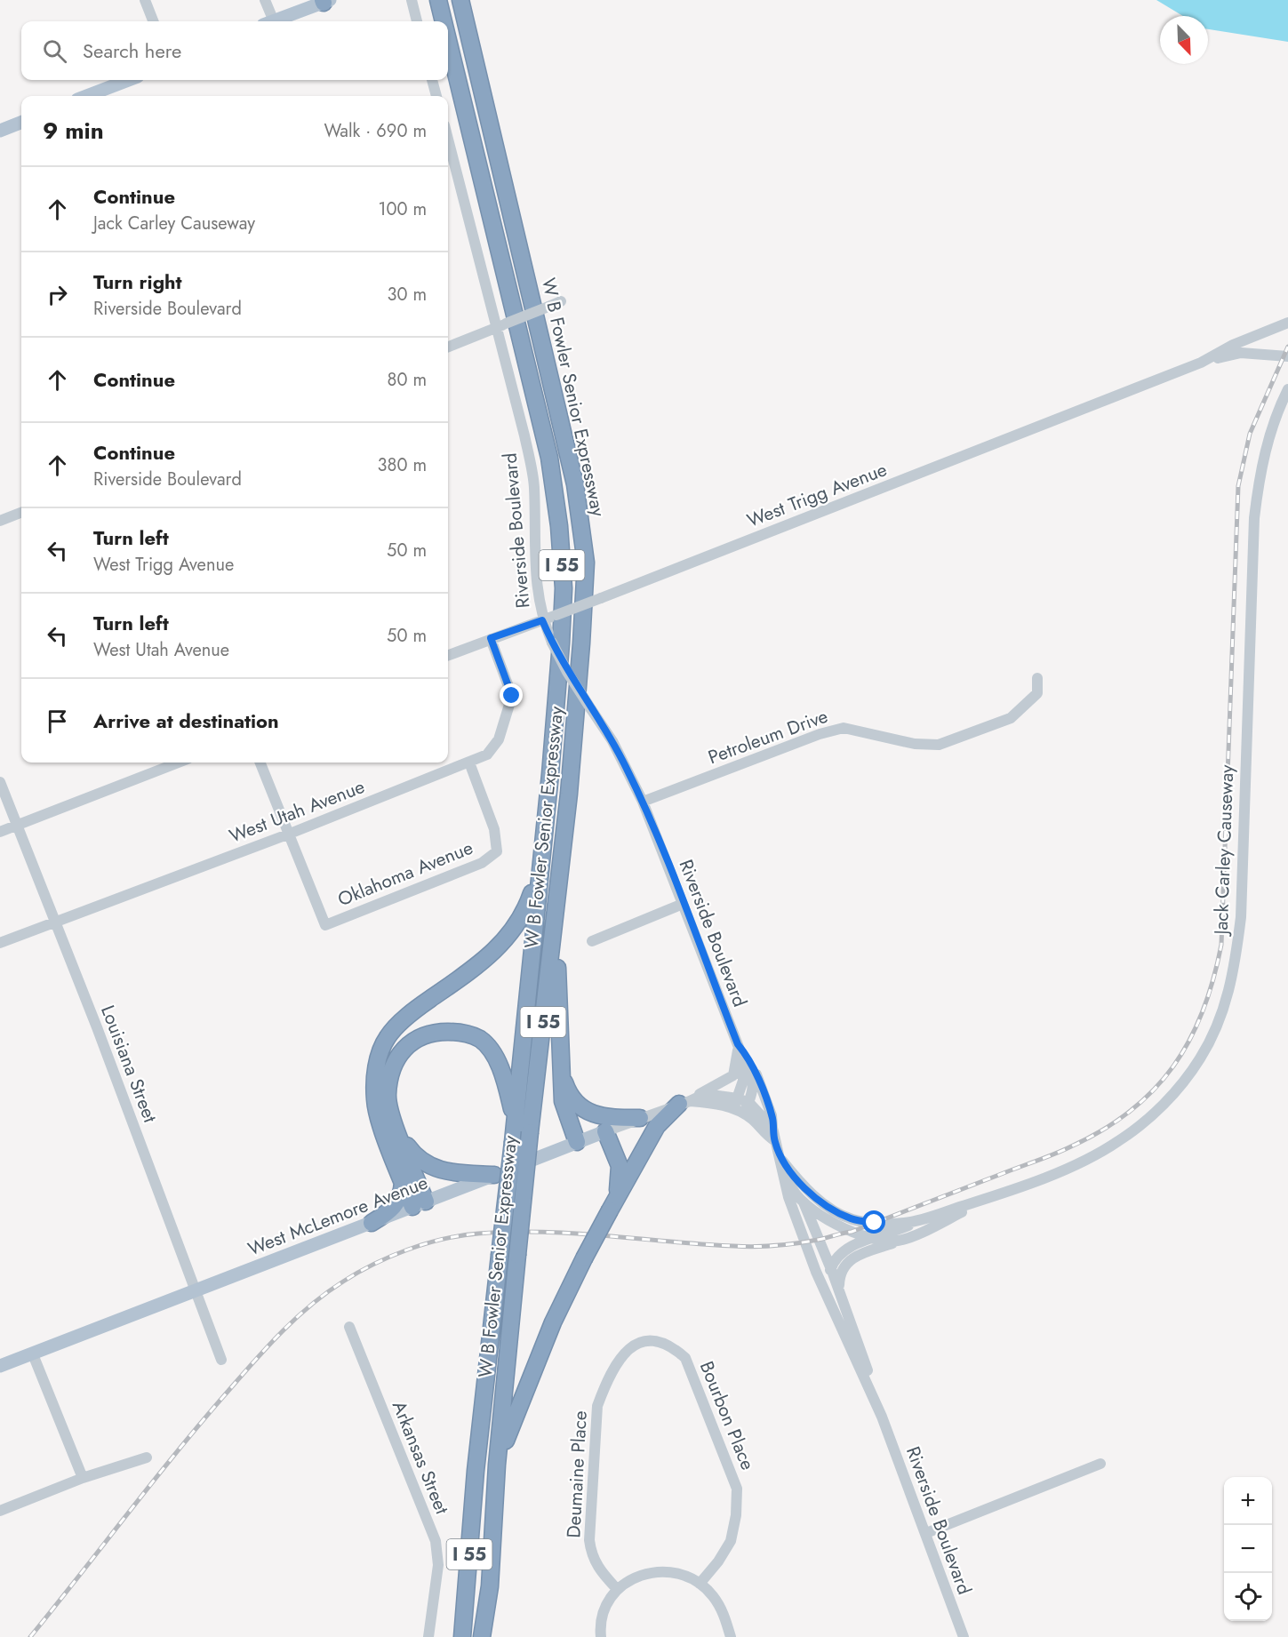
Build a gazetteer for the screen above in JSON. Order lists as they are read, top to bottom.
{
  "streets": {
    "highway": ["W B Fowler Senior Expressway", "I 55"],
    "main road": ["West McLemore Avenue"],
    "street": [
      "West Trigg Avenue",
      "Riverside Boulevard",
      "Petroleum Drive",
      "West Utah Avenue",
      "Jack Carley Causeway",
      "Oklahoma Avenue",
      "Louisiana Street",
      "Bourbon Place",
      "Arkansas Street",
      "Deumaine Place"
    ]
  },
  "crossings": [
    ["West Trigg Avenue", "Riverside Boulevard"],
    ["West Trigg Avenue", "West Utah Avenue"],
    ["Riverside Boulevard", "Petroleum Drive"],
    ["Riverside Boulevard", "Jack Carley Causeway"],
    ["Riverside Boulevard", "West McLemore Avenue"],
    ["West Utah Avenue", "Oklahoma Avenue"],
    ["West Utah Avenue", "Louisiana Street"],
    ["Louisiana Street", "West McLemore Avenue"],
    ["Bourbon Place", "Deumaine Place"]
  ],
  "north": "bottom right",
  "page": {
    "search": "Search here",
    "heading": ["9 min", "Walk · 690 m"],
    "list": [
      ["Continue", "Jack Carley Causeway", "100 m"],
      ["Turn right", "Riverside Boulevard", "30 m"],
      ["Continue", "80 m"],
      ["Continue", "Riverside Boulevard", "380 m"],
      ["Turn left", "West Trigg Avenue", "50 m"],
      ["Turn left", "West Utah Avenue", "50 m"],
      "Arrive at destination"
    ],
    "map_buttons": ["+", "−"]
  }
}
